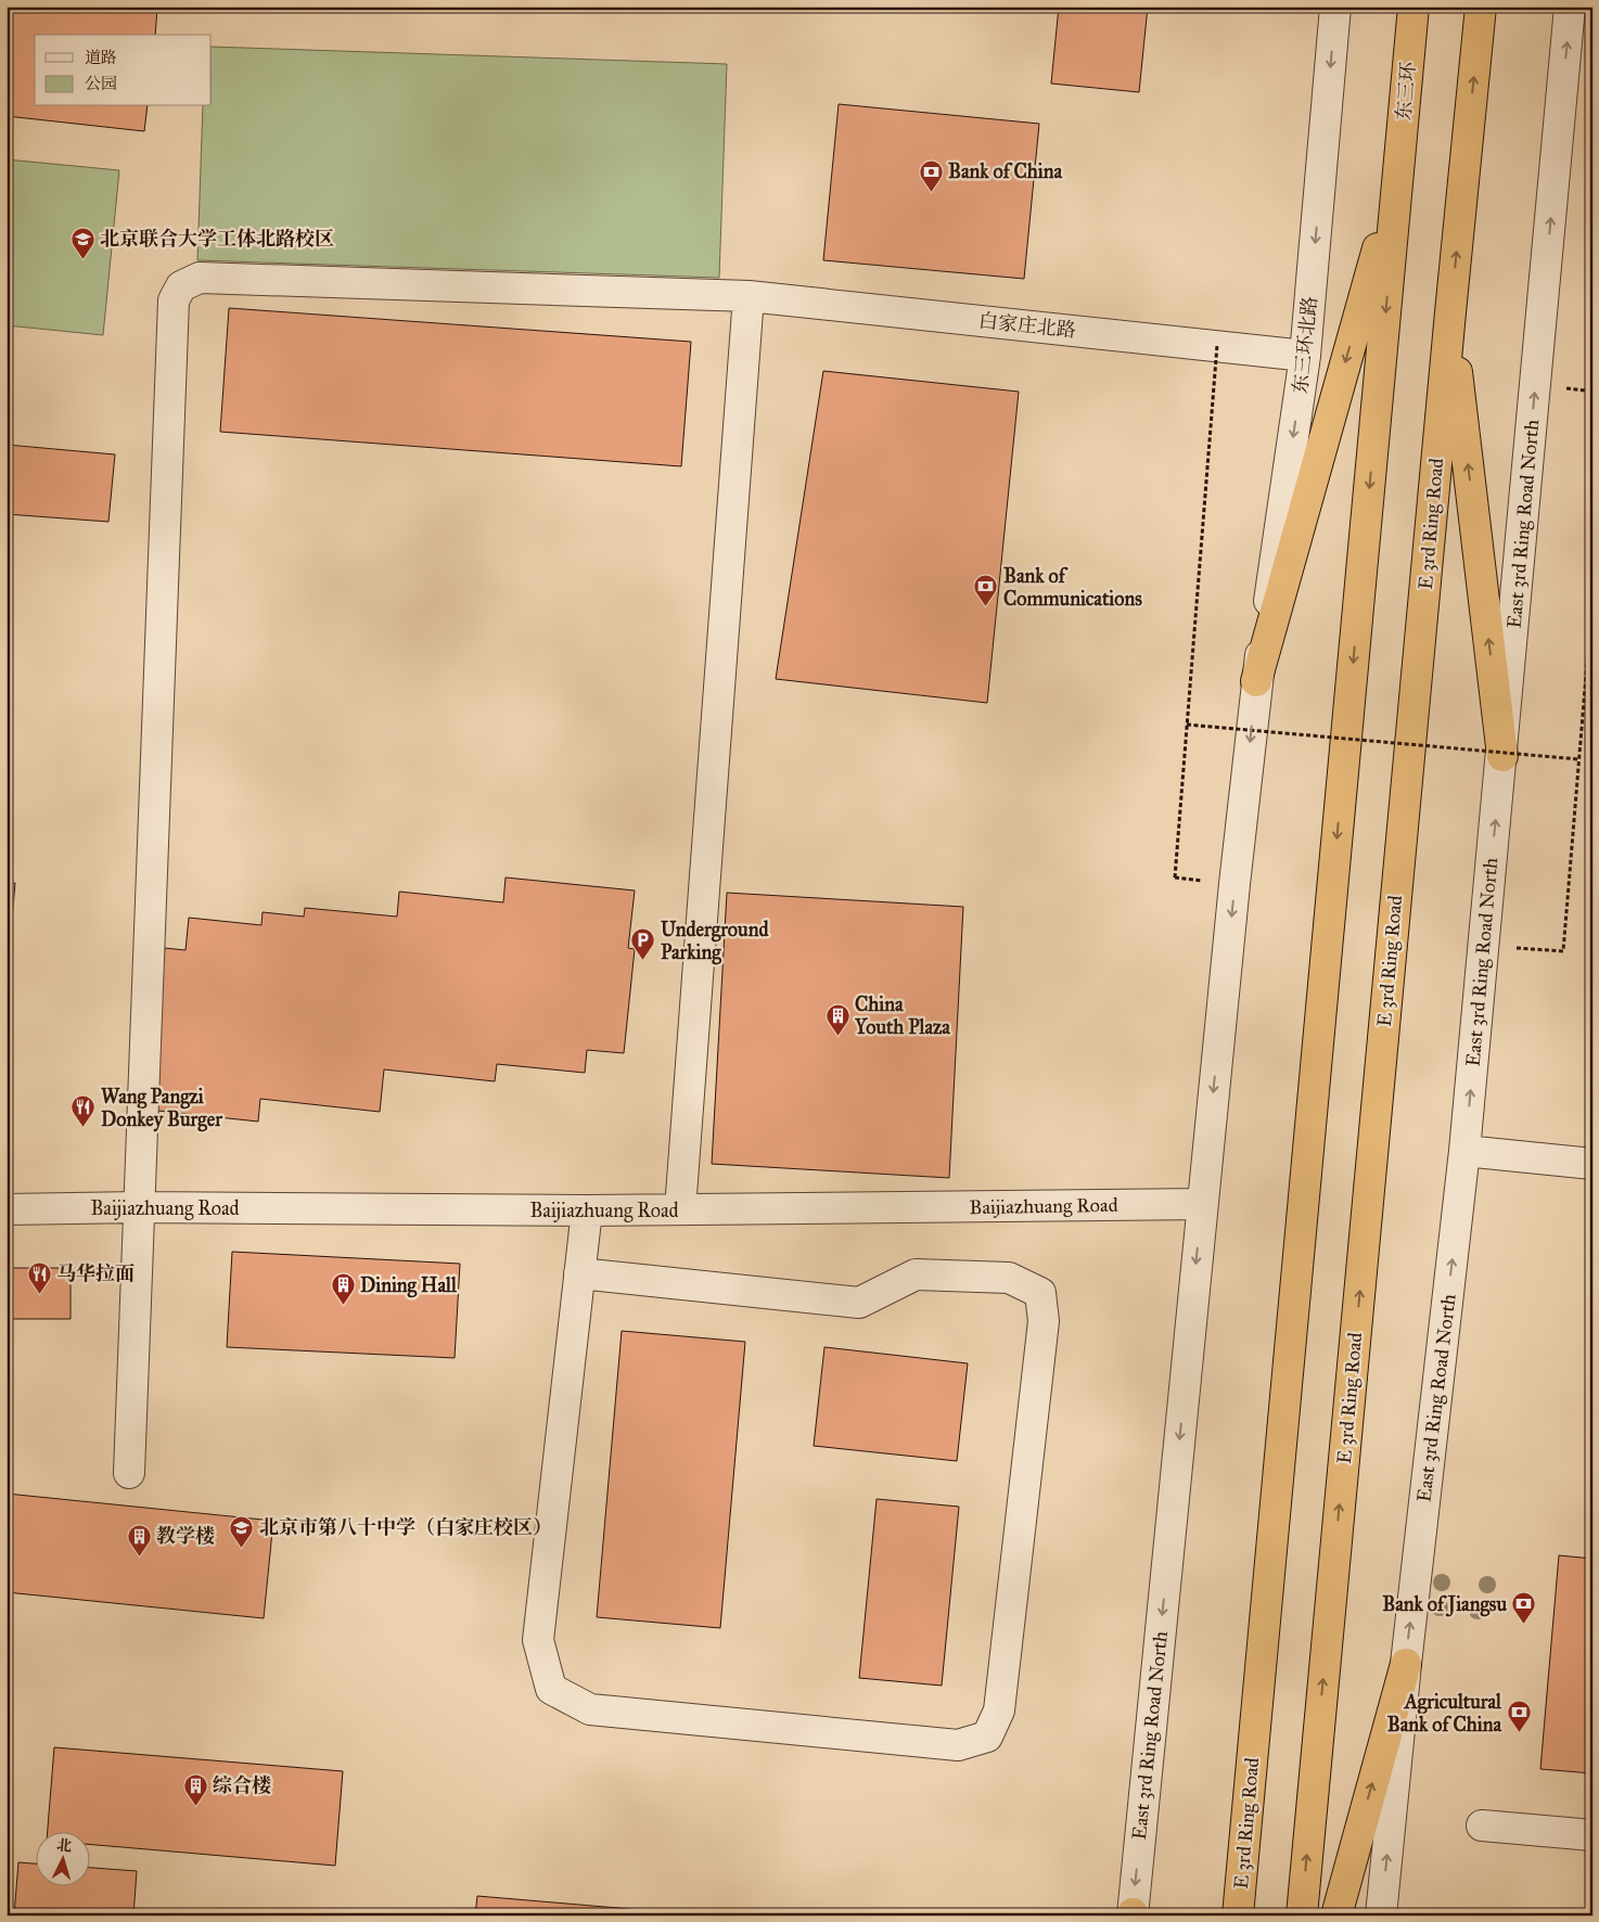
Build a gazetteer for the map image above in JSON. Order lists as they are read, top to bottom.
{
  "streets": {
    "highway": ["东三环", "E 3rd Ring Road"],
    "street": [
      "白家庄北路",
      "东三环北路",
      "East 3rd Ring Road North",
      "Baijiazhuang Road"
    ]
  },
  "crossings": [
    ["东三环", "E 3rd Ring Road"],
    ["白家庄北路", "东三环北路"],
    ["白家庄北路", "Baijiazhuang Road"],
    ["东三环北路", "East 3rd Ring Road North"],
    ["East 3rd Ring Road North", "Baijiazhuang Road"]
  ],
  "one_way": ["东三环北路"],
  "places": {
    "bank": [
      "Bank of China",
      "Bank of Communications",
      "Bank of Jiangsu",
      "Agricultural Bank of China"
    ],
    "school or university": ["北京联合大学工体北路校区", "北京市第八十中学（白家庄校区）"],
    "parking": ["Underground Parking"],
    "building": [
      "China Youth Plaza",
      "Dining Hall",
      "教学楼",
      "综合楼"
    ],
    "restaurant": ["Wang Pangzi Donkey Burger", "马华拉面"]
  },
  "legend": ["道路", "公园"],
  "north": "top"
}
